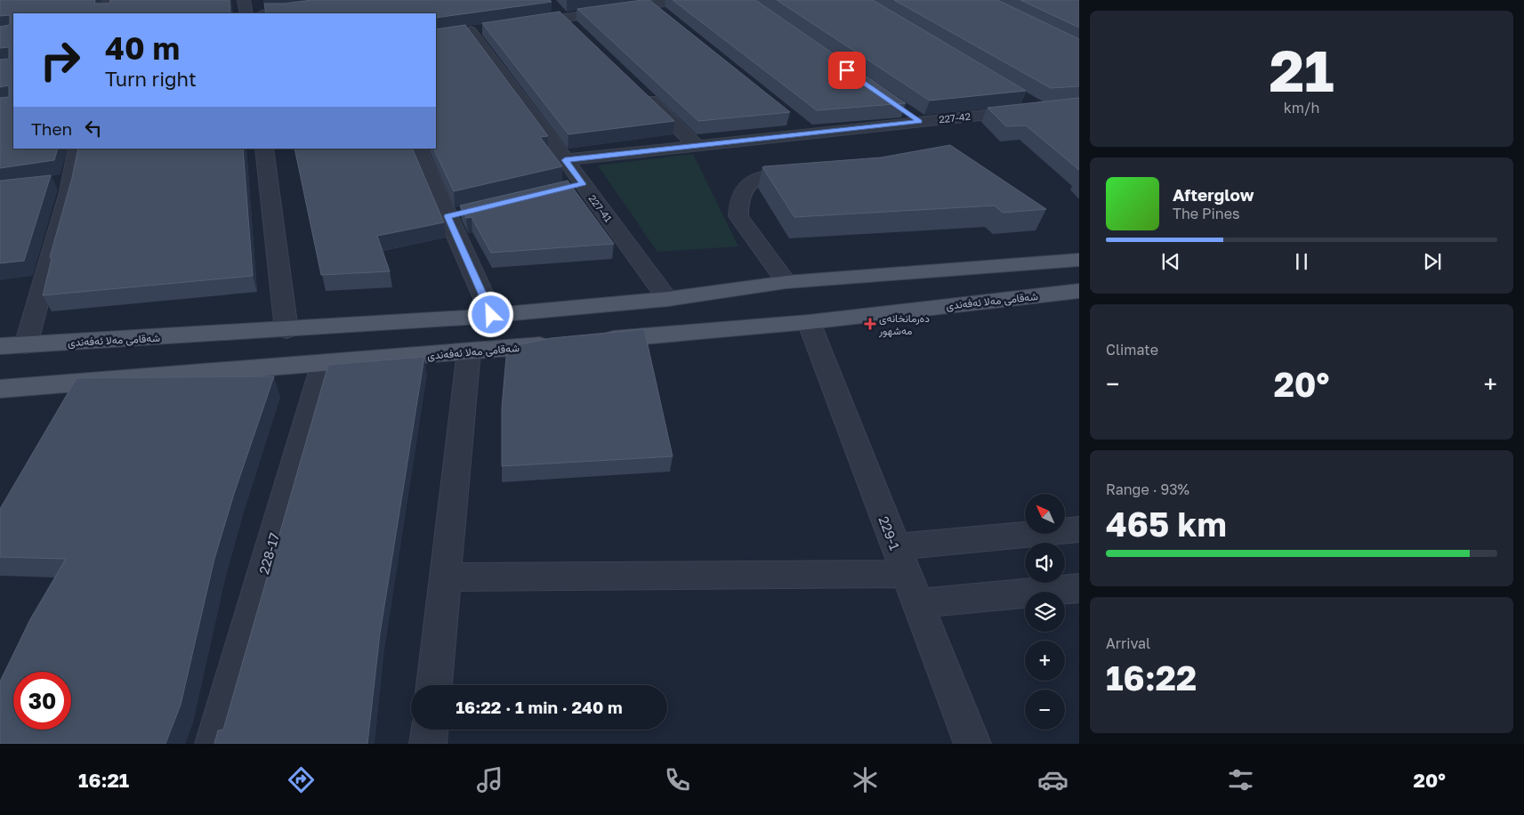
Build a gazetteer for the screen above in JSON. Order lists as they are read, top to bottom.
{
  "streets": {
    "main road": ["شەقامی مەلا ئەفەندی"],
    "street": [
      "227-42",
      "227-41",
      "229-1",
      "228-17"
    ]
  },
  "crossings": [
    ["227-42", "227-41"],
    ["227-41", "شەقامی مەلا ئەفەندی"],
    ["شەقامی مەلا ئەفەندی", "229-1"],
    ["شەقامی مەلا ئەفەندی", "228-17"]
  ],
  "places": {
    "health": ["دەرمانخانەی مەشهور"]
  },
  "north": "top left",
  "page": {
    "tile": [
      ["21", "km/h"],
      "Climate",
      ["Range · 93%", "465 km"],
      ["Arrival", "16:22"]
    ],
    "turn": ["40 m", "Turn right"],
    "then": "Then",
    "song": ["Afterglow", "The Pines"],
    "heat": ["−", "20°", "+"],
    "map_buttons": ["+", "−"],
    "limit": "30",
    "trip": "16:22 · 1 min · 240 m",
    "tabs": ["16:21", "20°"]
  }
}
